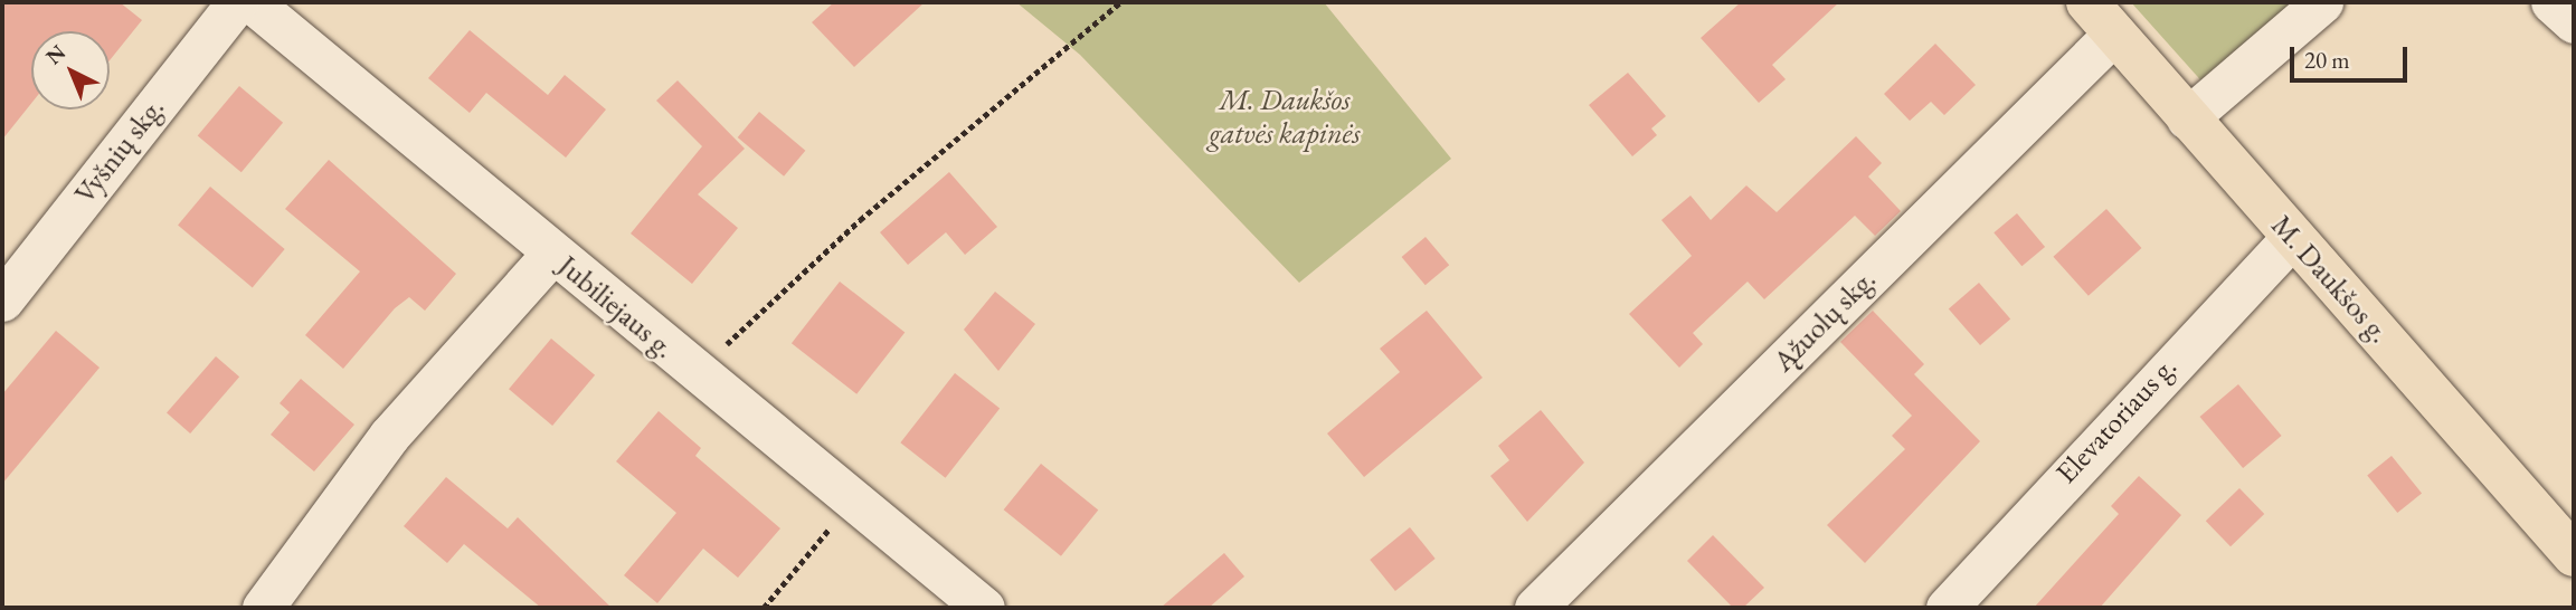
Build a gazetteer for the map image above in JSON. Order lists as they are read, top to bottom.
{
  "streets": {
    "main road": ["M. Daukšos g."],
    "street": [
      "Vyšnių skg.",
      "Jubiliejaus g.",
      "Ąžuolų skg.",
      "Elevatoriaus g."
    ]
  },
  "crossings": [
    ["M. Daukšos g.", "Ąžuolų skg."],
    ["M. Daukšos g.", "Elevatoriaus g."]
  ],
  "parks": ["M. Daukšos gatvės kapinės"],
  "scale_bar": "20 m",
  "north": "top left"
}
